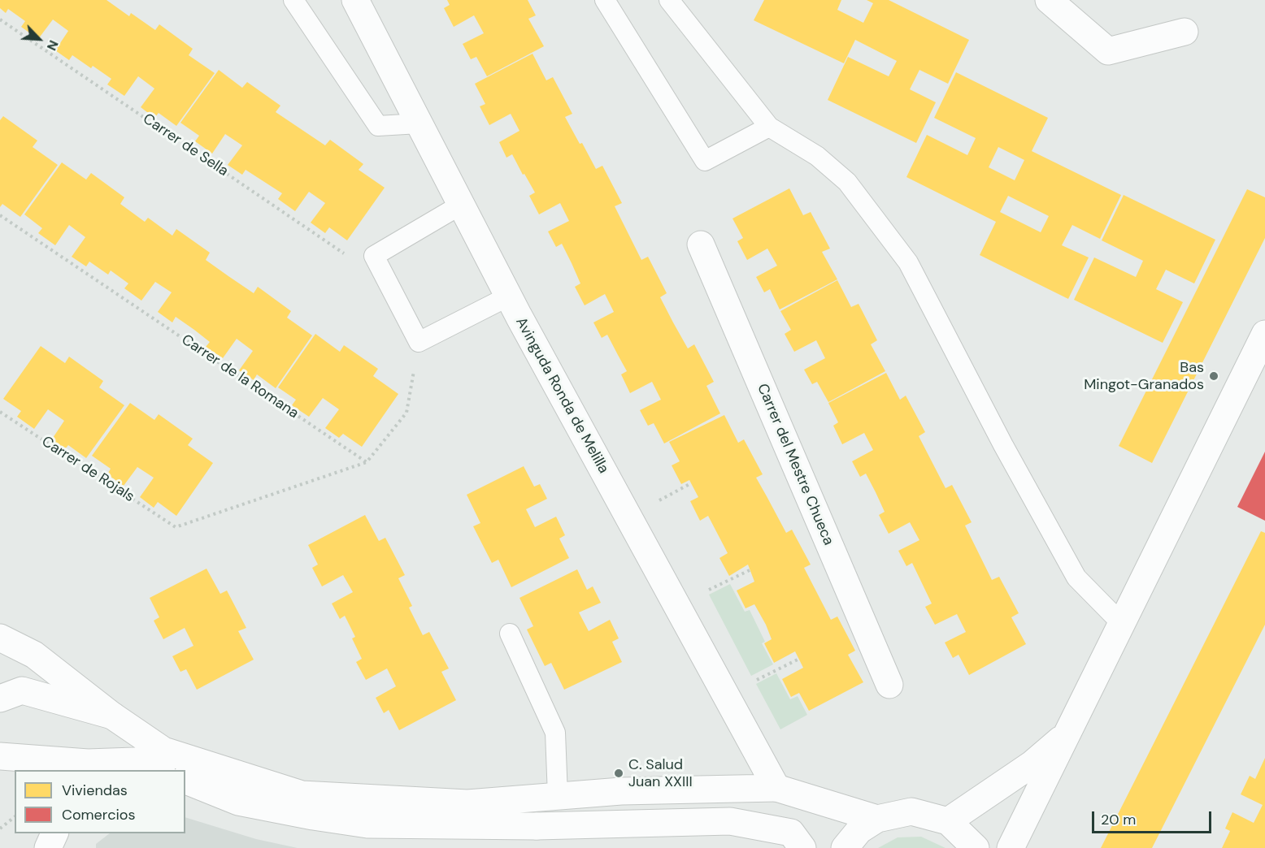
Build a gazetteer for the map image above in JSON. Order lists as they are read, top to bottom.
{
  "streets": {
    "street": ["Avinguda Ronda de Melilla", "Carrer del Mestre Chueca"],
    "path": ["Carrer de Sella", "Carrer de la Romana", "Carrer de Rojals"]
  },
  "crossings": [
    ["Carrer de la Romana", "Carrer de Rojals"]
  ],
  "places": ["Bas Mingot-Granados", "C. Salud Juan XXIII"],
  "legend": ["Viviendas", "Comercios"],
  "scale_bar": "20 m",
  "north": "bottom right"
}
